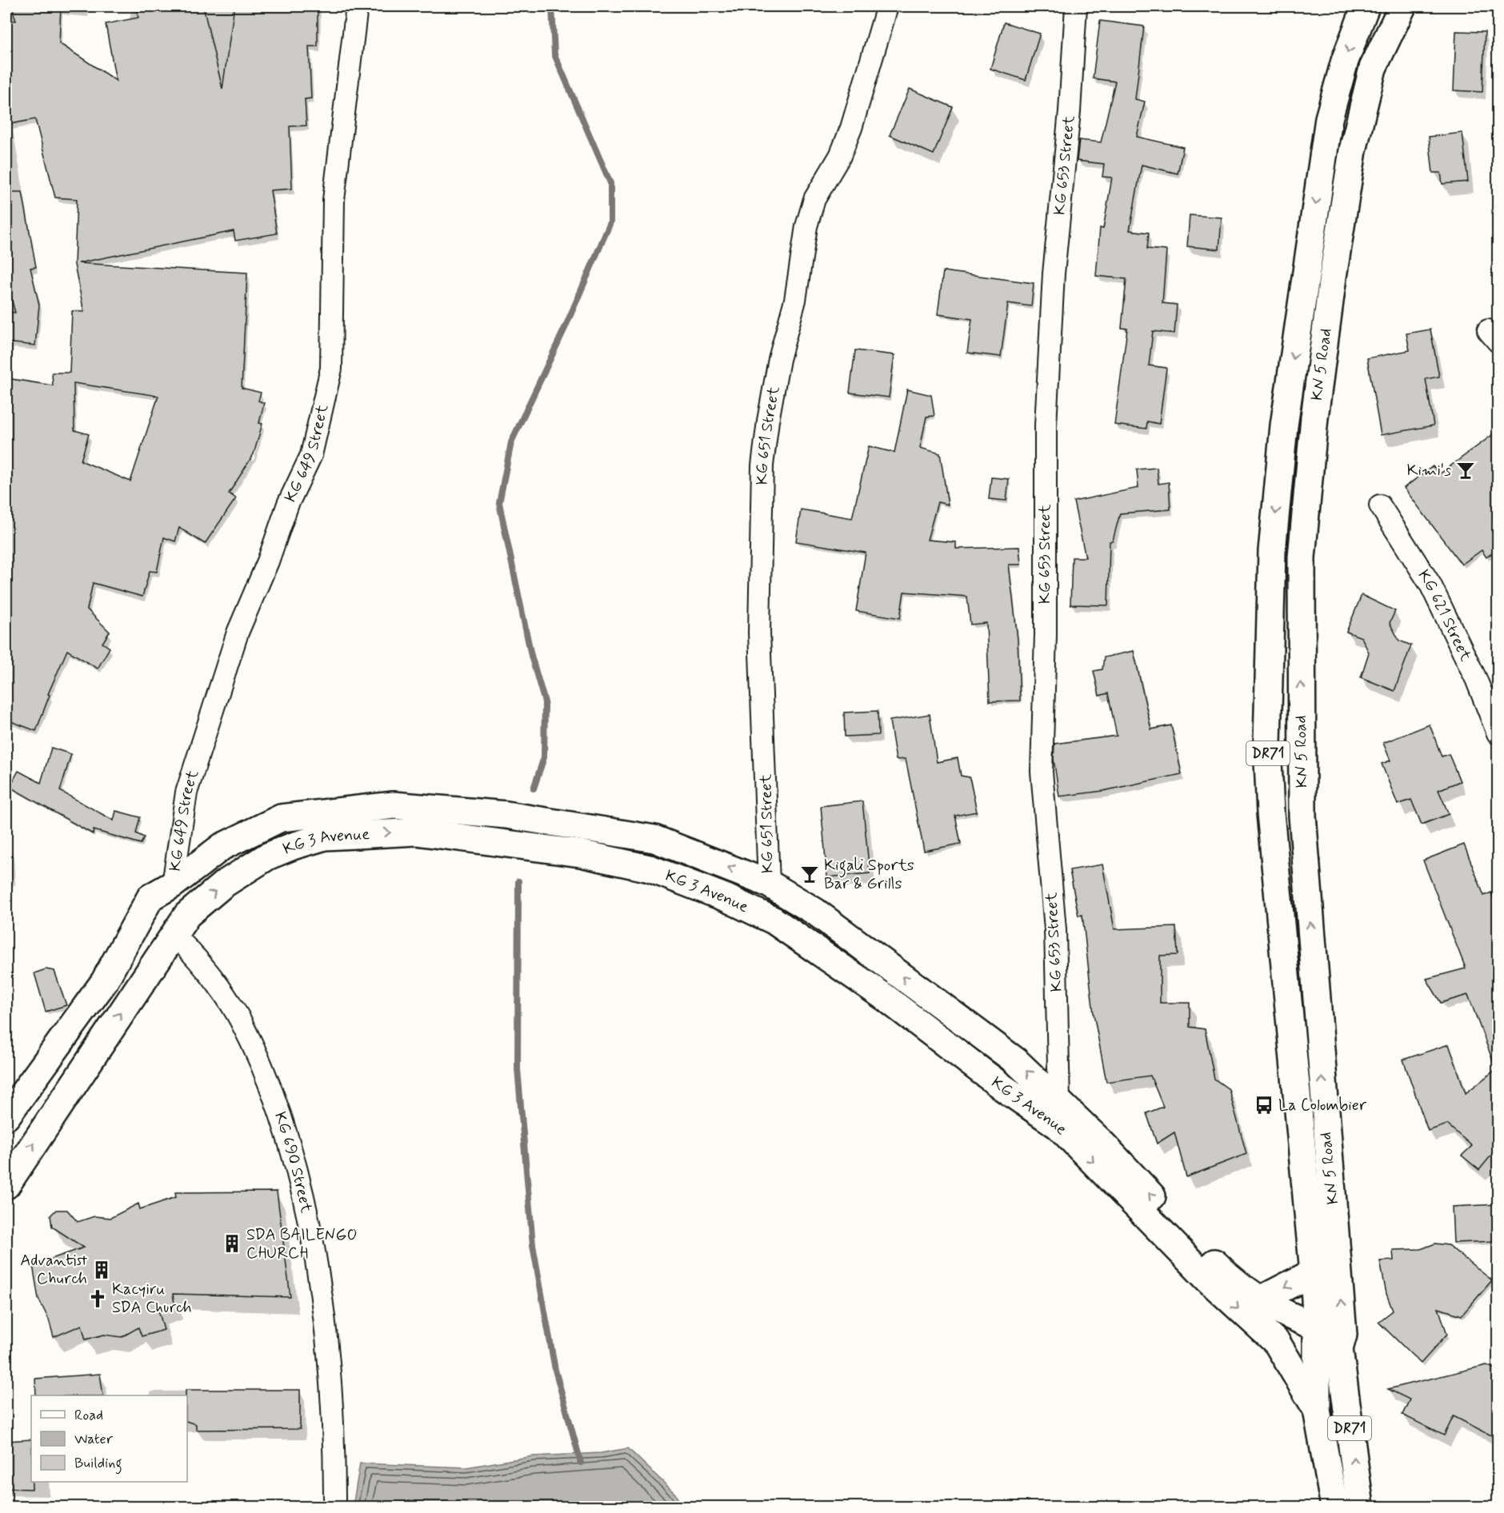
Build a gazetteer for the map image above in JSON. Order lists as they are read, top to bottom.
{
  "streets": {
    "main road": ["KN 5 Road", "DR71", "KG 3 Avenue"],
    "street": [
      "KG 653 Street",
      "KG 651 Street",
      "KG 649 Street",
      "KG 621 Street",
      "KG 690 Street"
    ]
  },
  "crossings": [
    ["KG 653 Street", "KG 3 Avenue"],
    ["KN 5 Road", "KG 3 Avenue"],
    ["KG 651 Street", "KG 3 Avenue"],
    ["KG 649 Street", "KG 3 Avenue"],
    ["KG 3 Avenue", "KG 690 Street"]
  ],
  "places": {
    "bar": ["Kimi's", "Kigali Sports Bar & Grills"],
    "bus stop": ["La Colombier"],
    "building": ["SDA BAILENGO CHURCH", "Advantist Church"],
    "church": ["Kacyiru SDA Church"]
  },
  "legend": ["Road", "Water", "Building"]
}
